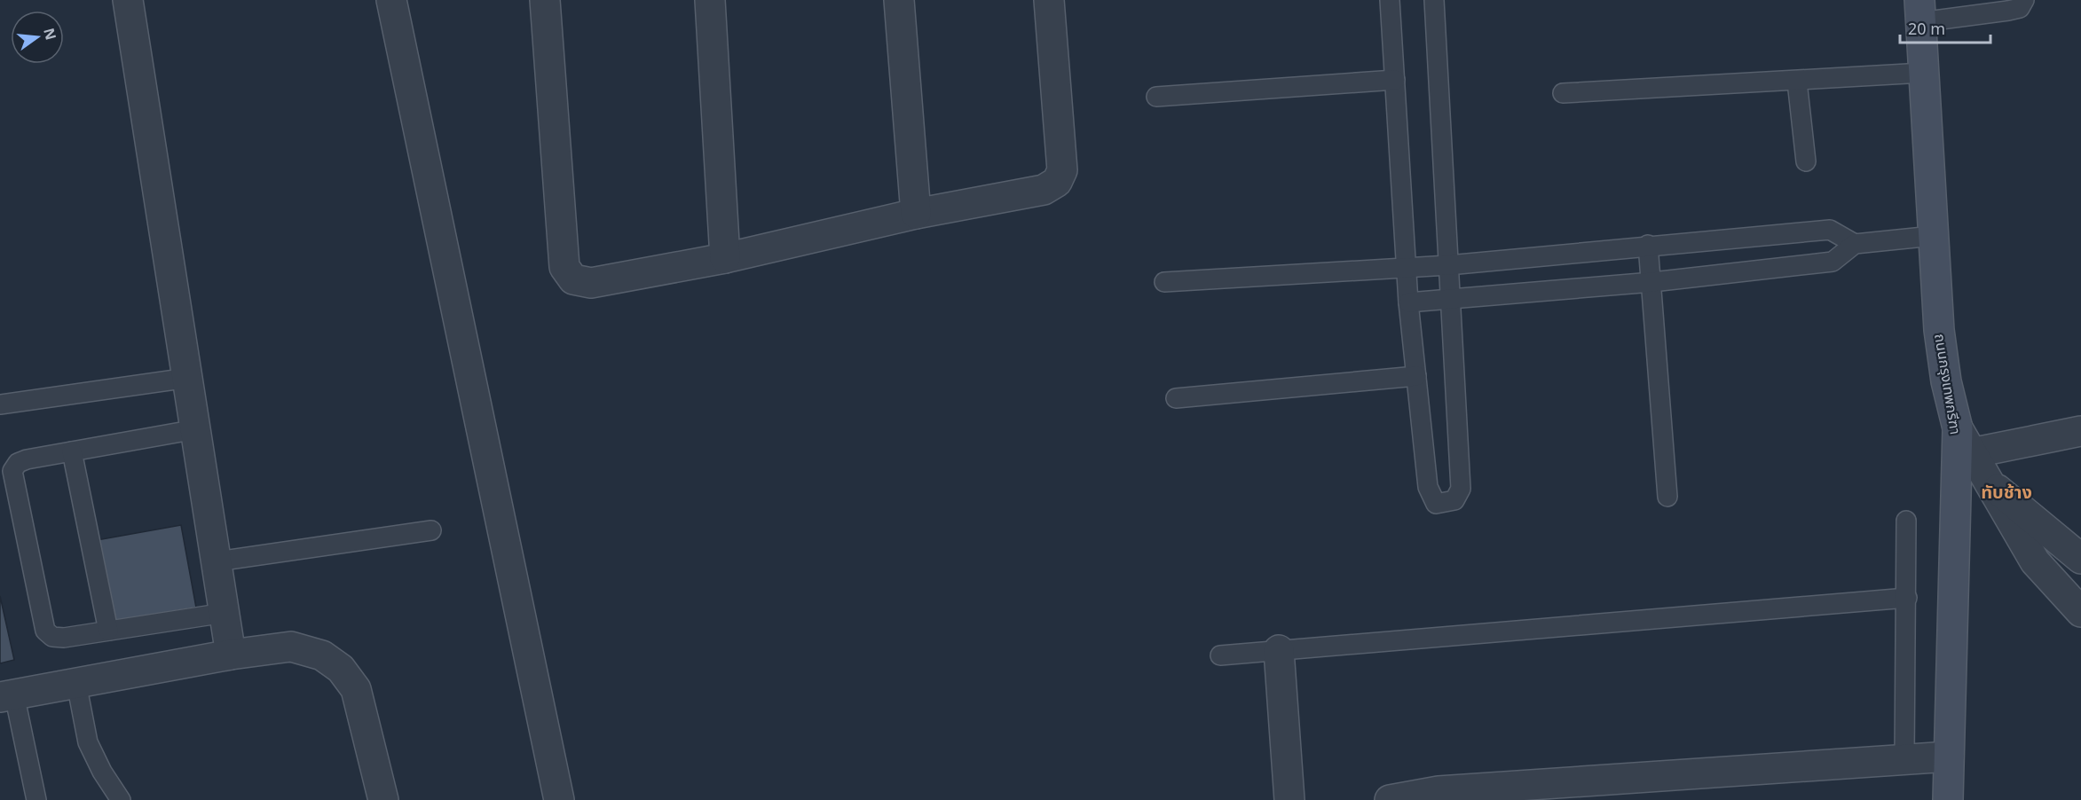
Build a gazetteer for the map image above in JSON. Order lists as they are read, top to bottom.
{
  "streets": {
    "main road": ["ถนนกรุงเทพกรีฑา"]
  },
  "districts": ["ทับช้าง"],
  "scale_bar": "20 m",
  "north": "right"
}
